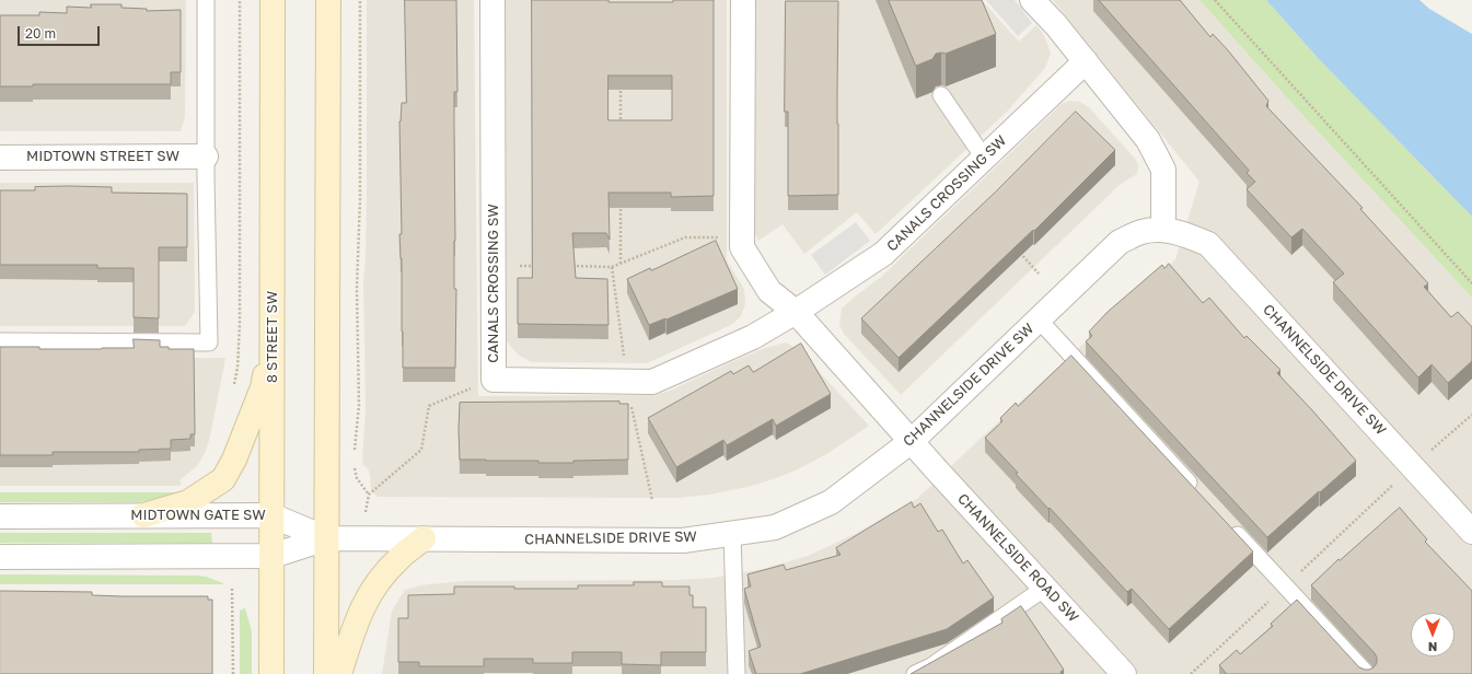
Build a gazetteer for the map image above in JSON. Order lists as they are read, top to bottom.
{
  "streets": {
    "main road": ["8 STREET SW"],
    "street": [
      "MIDTOWN STREET SW",
      "CANALS CROSSING SW",
      "CHANNELSIDE DRIVE SW",
      "MIDTOWN GATE SW",
      "CHANNELSIDE ROAD SW"
    ]
  },
  "crossings": [
    ["8 STREET SW", "MIDTOWN GATE SW"],
    ["CHANNELSIDE DRIVE SW", "MIDTOWN GATE SW"],
    ["CHANNELSIDE DRIVE SW", "CHANNELSIDE ROAD SW"]
  ],
  "scale_bar": "20 m",
  "north": "bottom"
}
